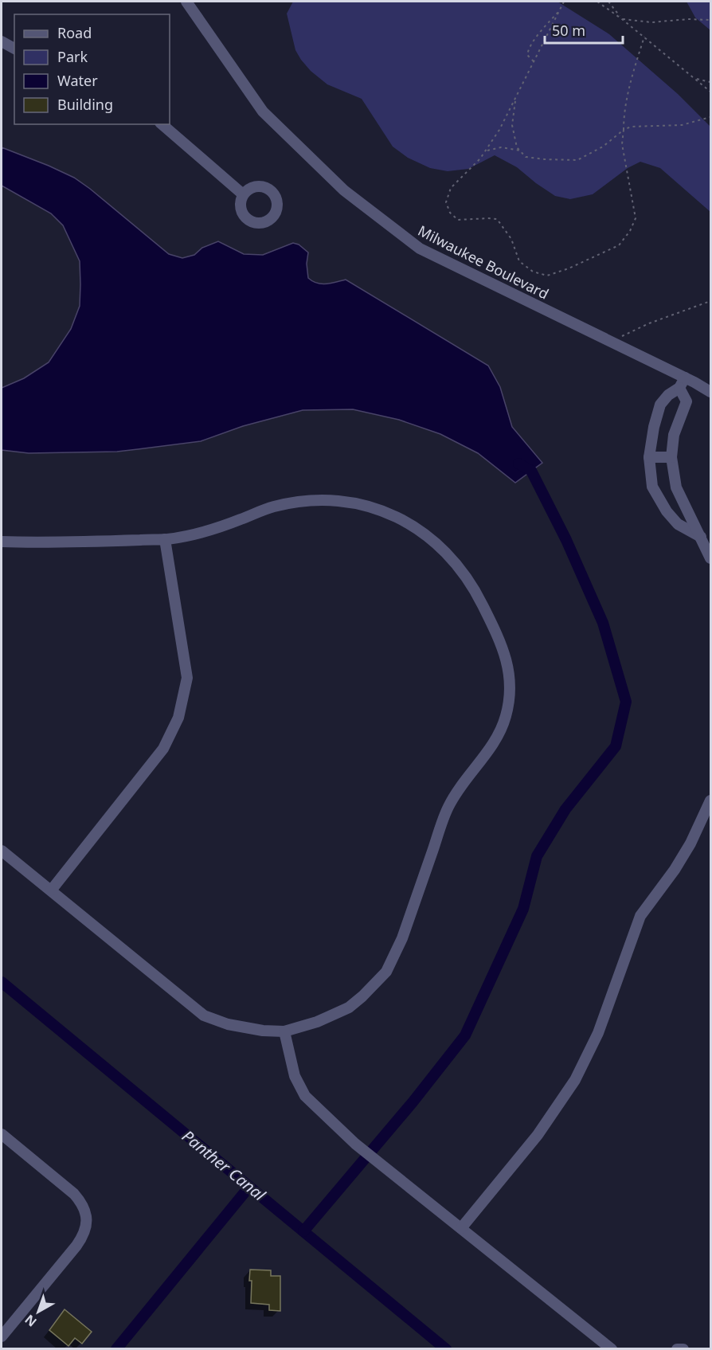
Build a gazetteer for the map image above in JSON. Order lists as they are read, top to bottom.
{
  "streets": {
    "street": ["Milwaukee Boulevard"]
  },
  "water": ["Panther Canal"],
  "legend": [
    "Road",
    "Park",
    "Water",
    "Building"
  ],
  "scale_bar": "50 m",
  "north": "bottom left"
}
